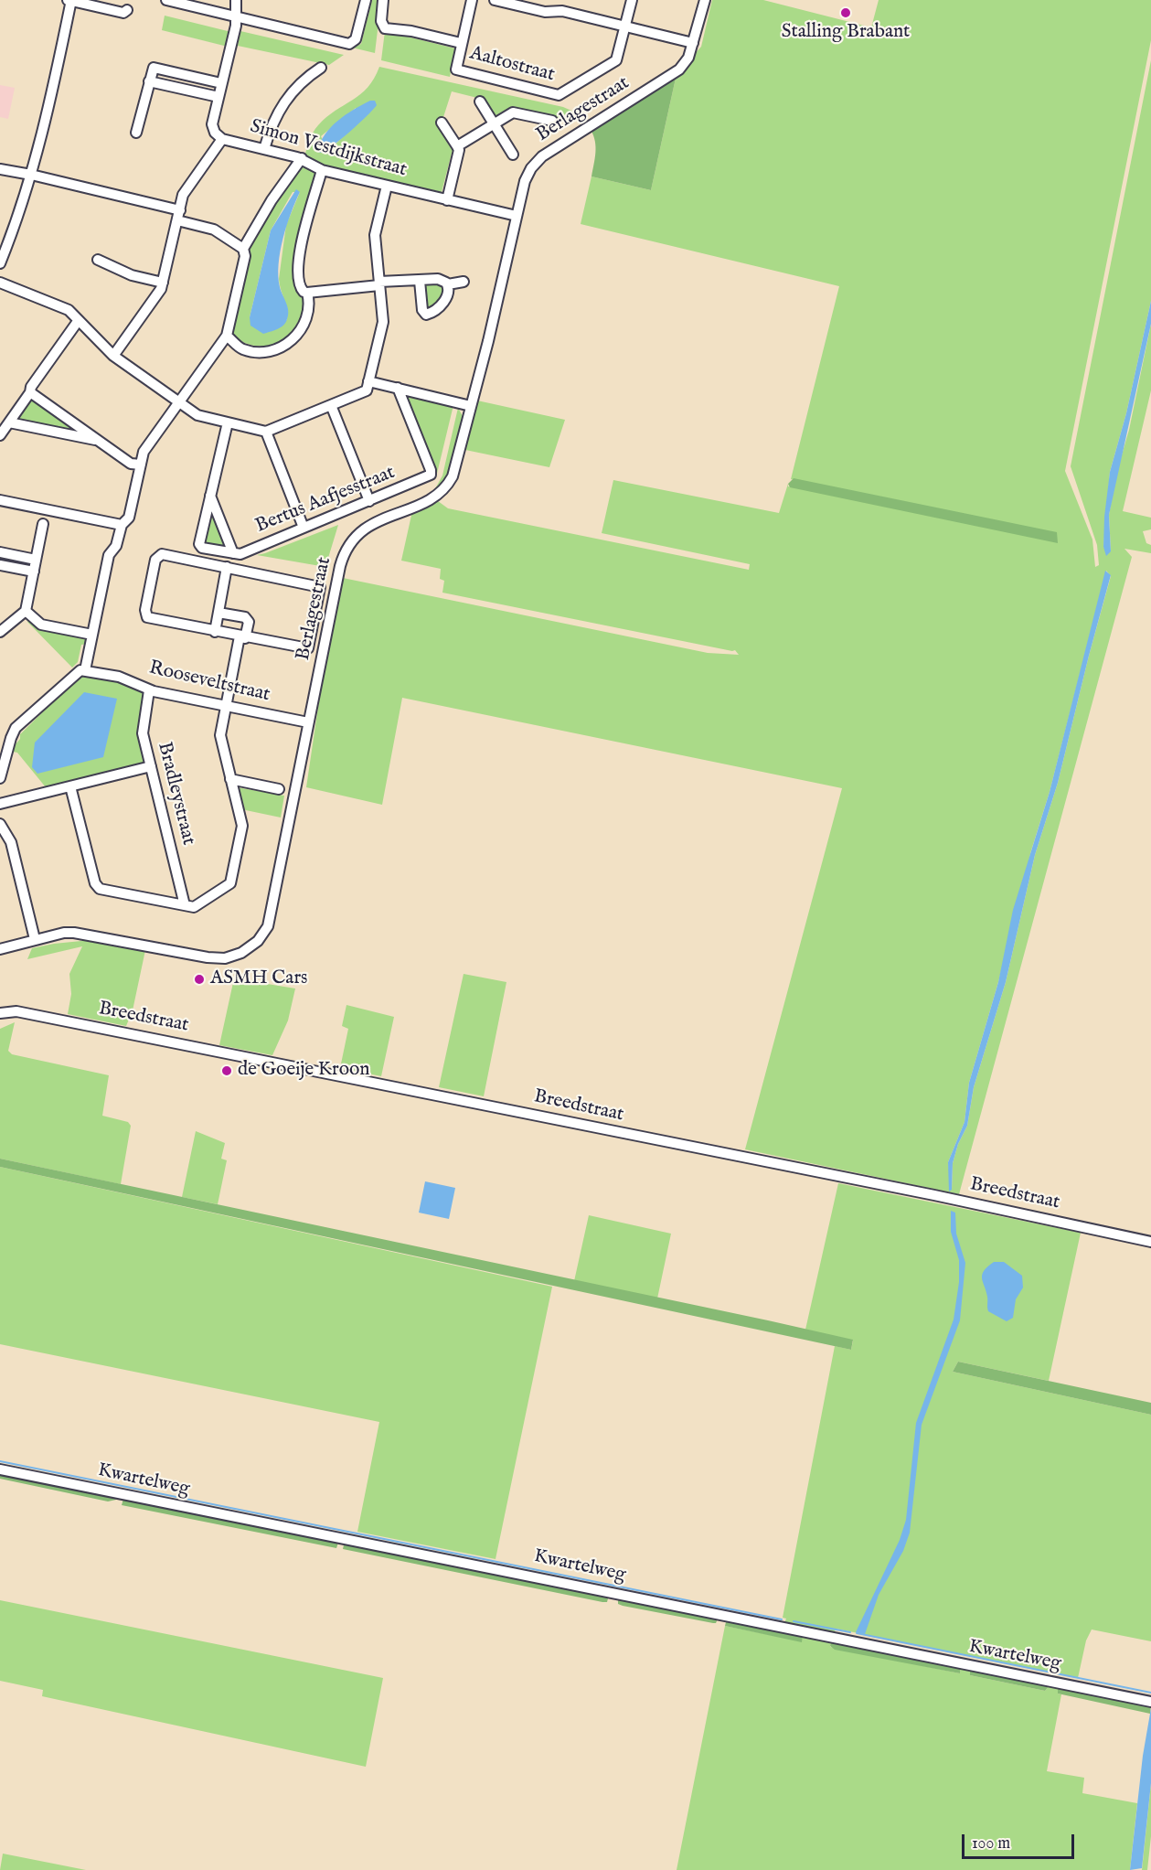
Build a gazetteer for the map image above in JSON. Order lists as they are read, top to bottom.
{
  "streets": {
    "street": [
      "Aaltostraat",
      "Berlagestraat",
      "Simon Vestdijkstraat",
      "Bertus Aafjesstraat",
      "Rooseveltstraat",
      "Bradleystraat",
      "Breedstraat",
      "Kwartelweg"
    ]
  },
  "crossings": [
    ["Berlagestraat", "Simon Vestdijkstraat"],
    ["Berlagestraat", "Rooseveltstraat"],
    ["Rooseveltstraat", "Bradleystraat"]
  ],
  "places": ["Stalling Brabant", "ASMH Cars", "de Goeije Kroon"],
  "scale_bar": "100 m"
}
